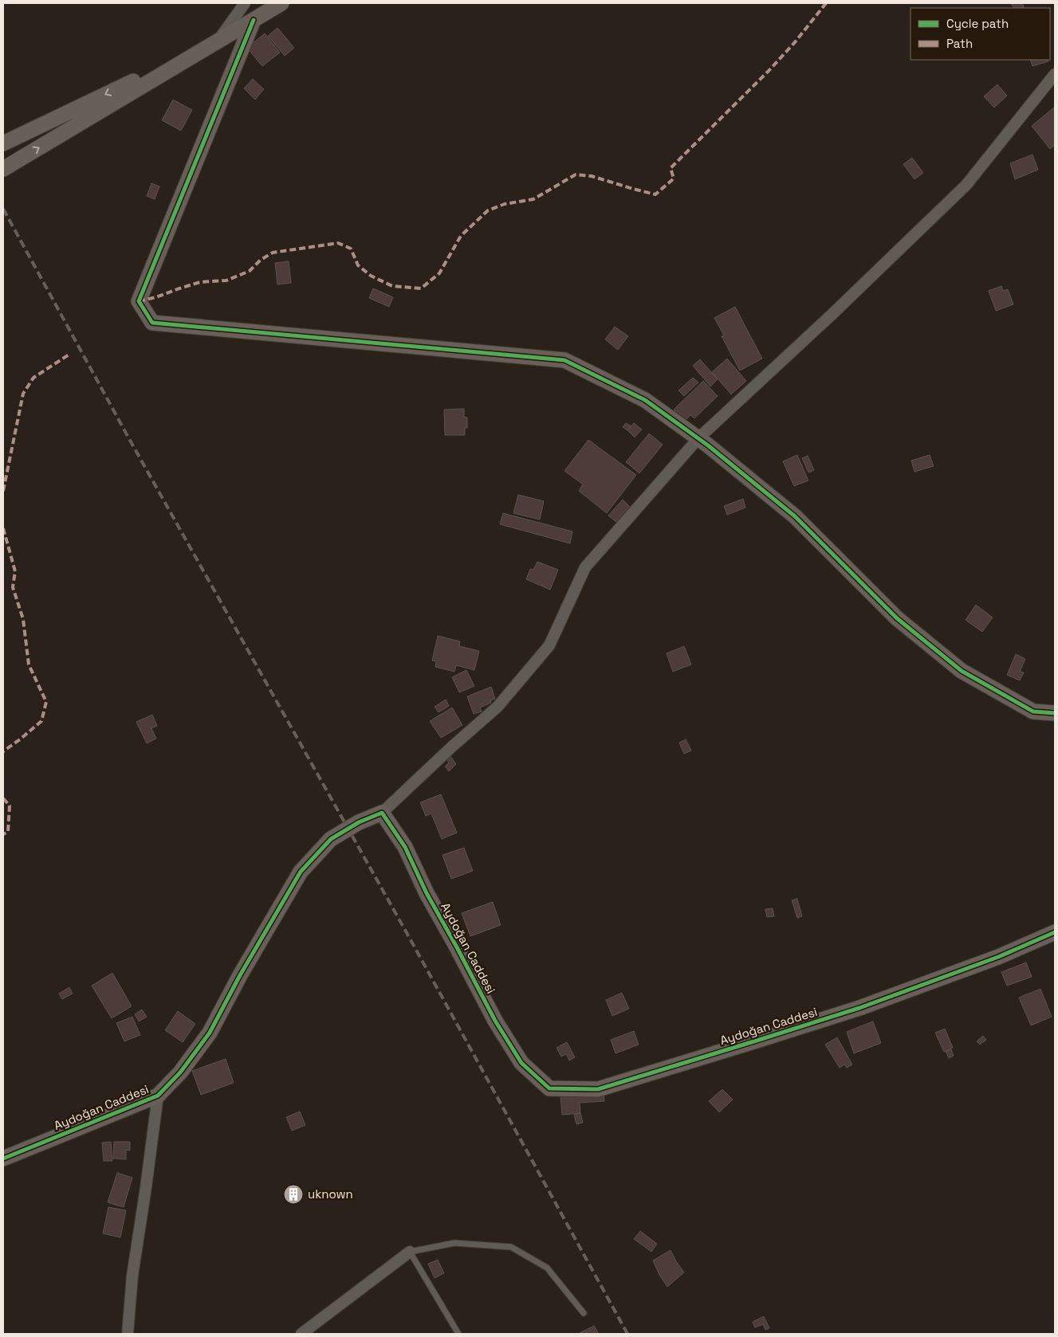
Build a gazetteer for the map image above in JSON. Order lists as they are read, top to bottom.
{
  "streets": {
    "street": ["Aydoğan Caddesi"]
  },
  "places": {
    "building": ["uknown"]
  },
  "legend": ["Cycle path", "Path"]
}
